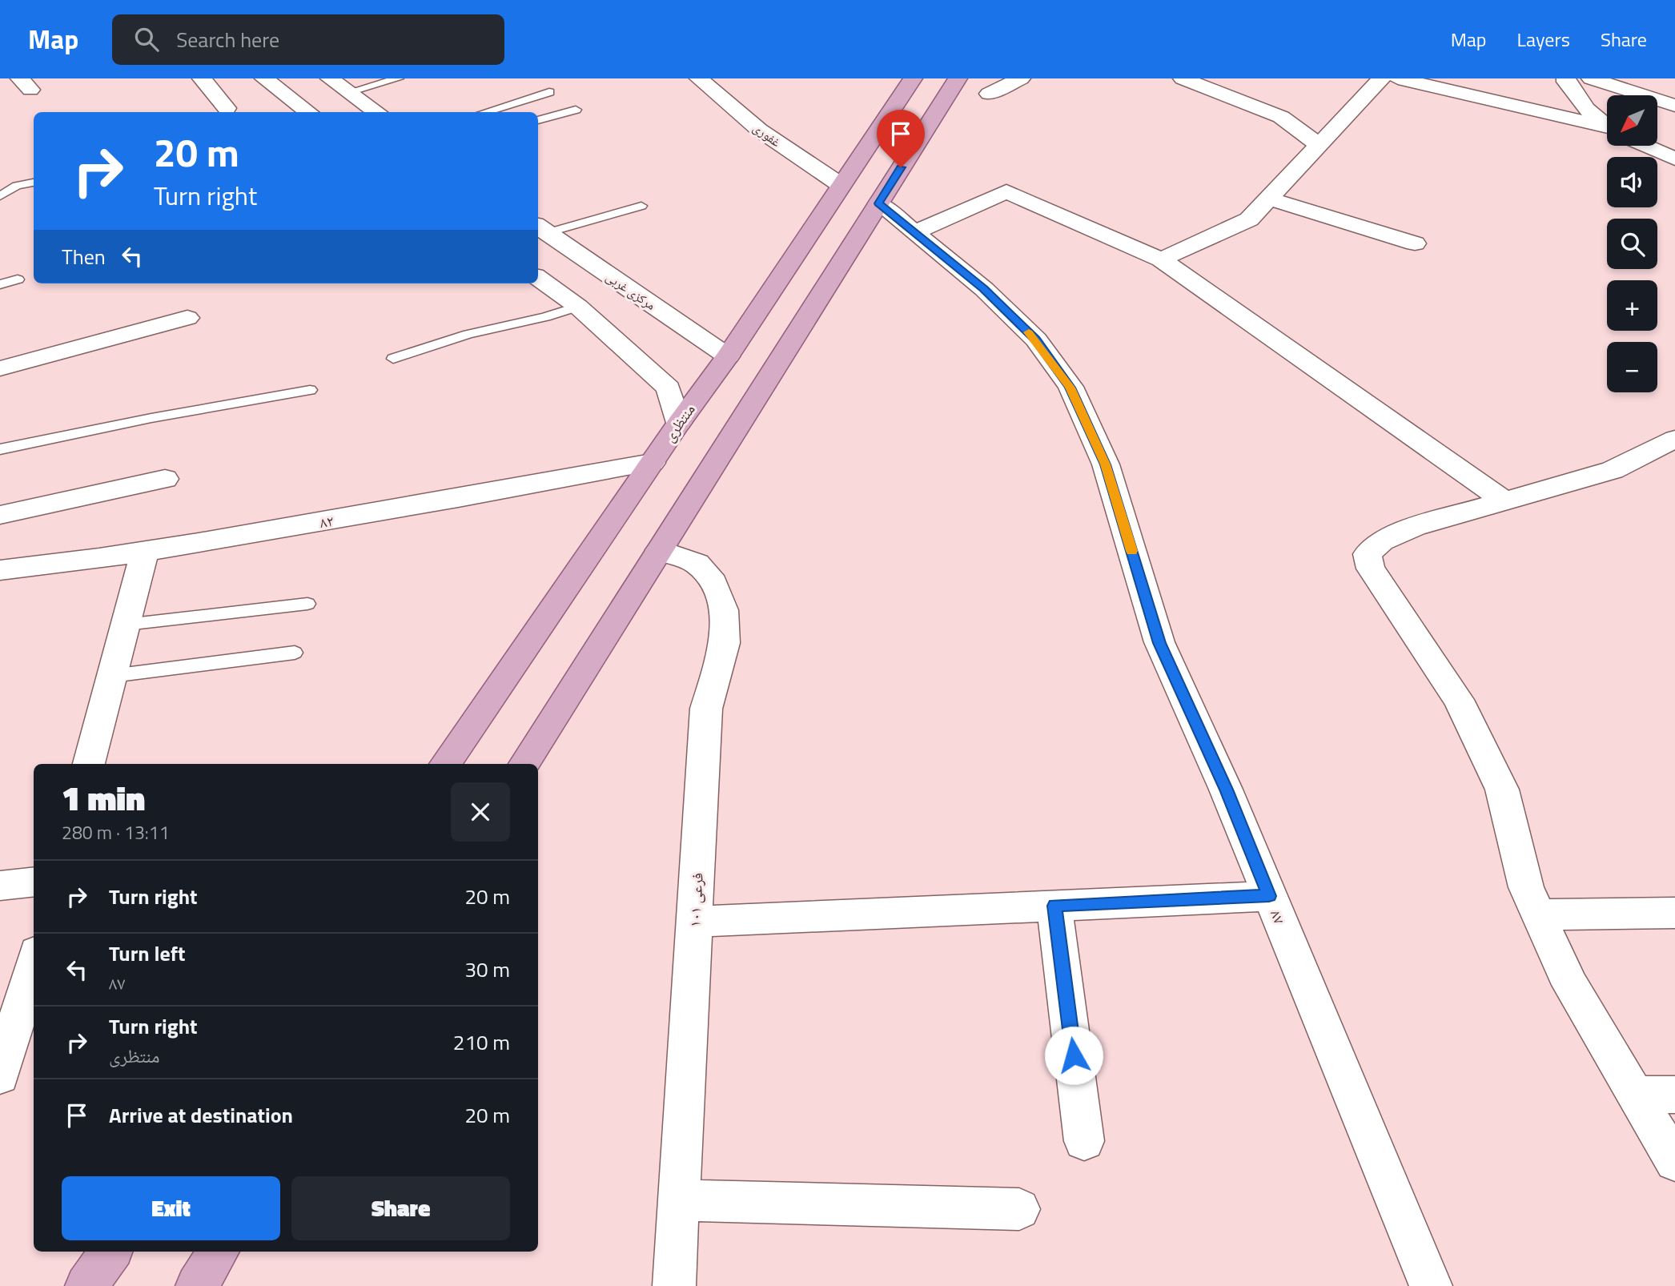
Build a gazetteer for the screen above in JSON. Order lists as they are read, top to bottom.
{
  "streets": {
    "main road": ["منتظری"],
    "street": [
      "غفوری",
      "مرکزی غربی",
      "۸۲",
      "فرعی ۱۰۱",
      "۸۷"
    ]
  },
  "crossings": [
    ["غفوری", "منتظری"],
    ["مرکزی غربی", "منتظری"],
    ["منتظری", "۸۲"]
  ],
  "north": "bottom left",
  "page": {
    "header": "Map",
    "search": "Search here",
    "nav": ["Map", "Layers", "Share"],
    "map_buttons": ["+", "−"],
    "turn": ["20 m", "Turn right"],
    "then": "Then",
    "heading": ["1 min", "280 m · 13:11"],
    "list": [
      {
        "name": "Turn right",
        "value": "20 m"
      },
      {
        "name": "Turn left",
        "note": "۸۷",
        "value": "30 m"
      },
      {
        "name": "Turn right",
        "note": "منتظری",
        "value": "210 m"
      },
      {
        "name": "Arrive at destination",
        "value": "20 m"
      }
    ],
    "buttons": ["Exit", "Share"]
  }
}
